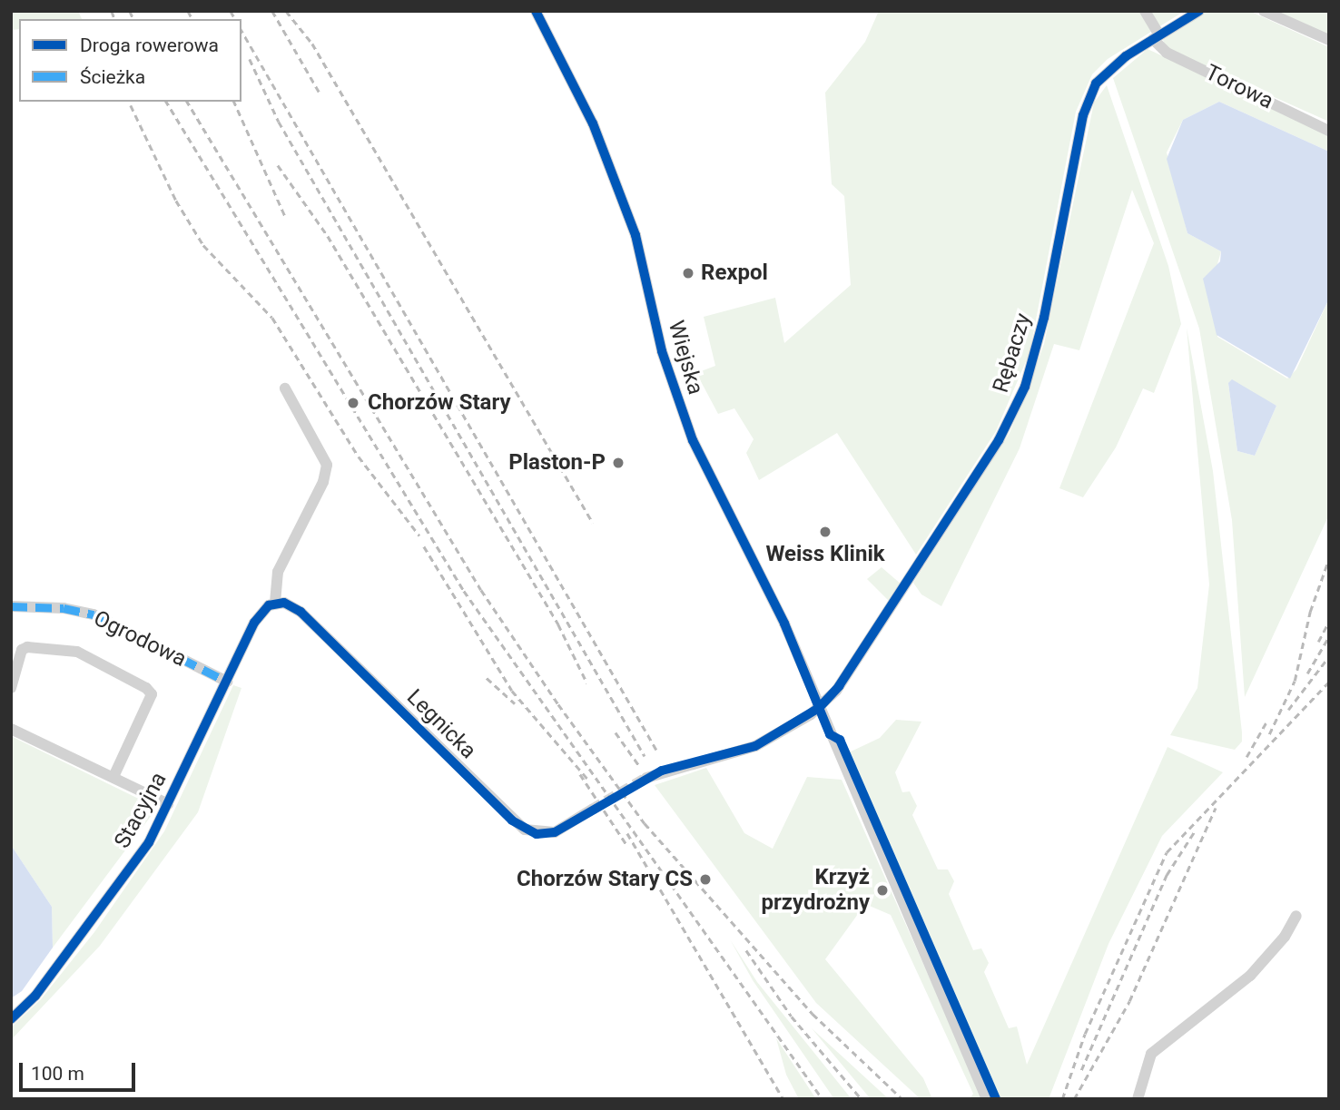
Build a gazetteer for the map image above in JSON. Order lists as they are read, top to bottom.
{
  "streets": {
    "street": [
      "Torowa",
      "Rębaczy",
      "Wiejska",
      "Ogrodowa",
      "Legnicka",
      "Stacyjna"
    ]
  },
  "crossings": [
    ["Torowa", "Rębaczy"],
    ["Rębaczy", "Wiejska"],
    ["Ogrodowa", "Stacyjna"],
    ["Legnicka", "Stacyjna"]
  ],
  "places": [
    "Rexpol",
    "Chorzów Stary",
    "Plaston-P",
    "Weiss Klinik",
    "Chorzów Stary CS",
    "Krzyż przydrożny"
  ],
  "legend": ["Droga rowerowa", "Ścieżka"],
  "scale_bar": "100 m"
}
